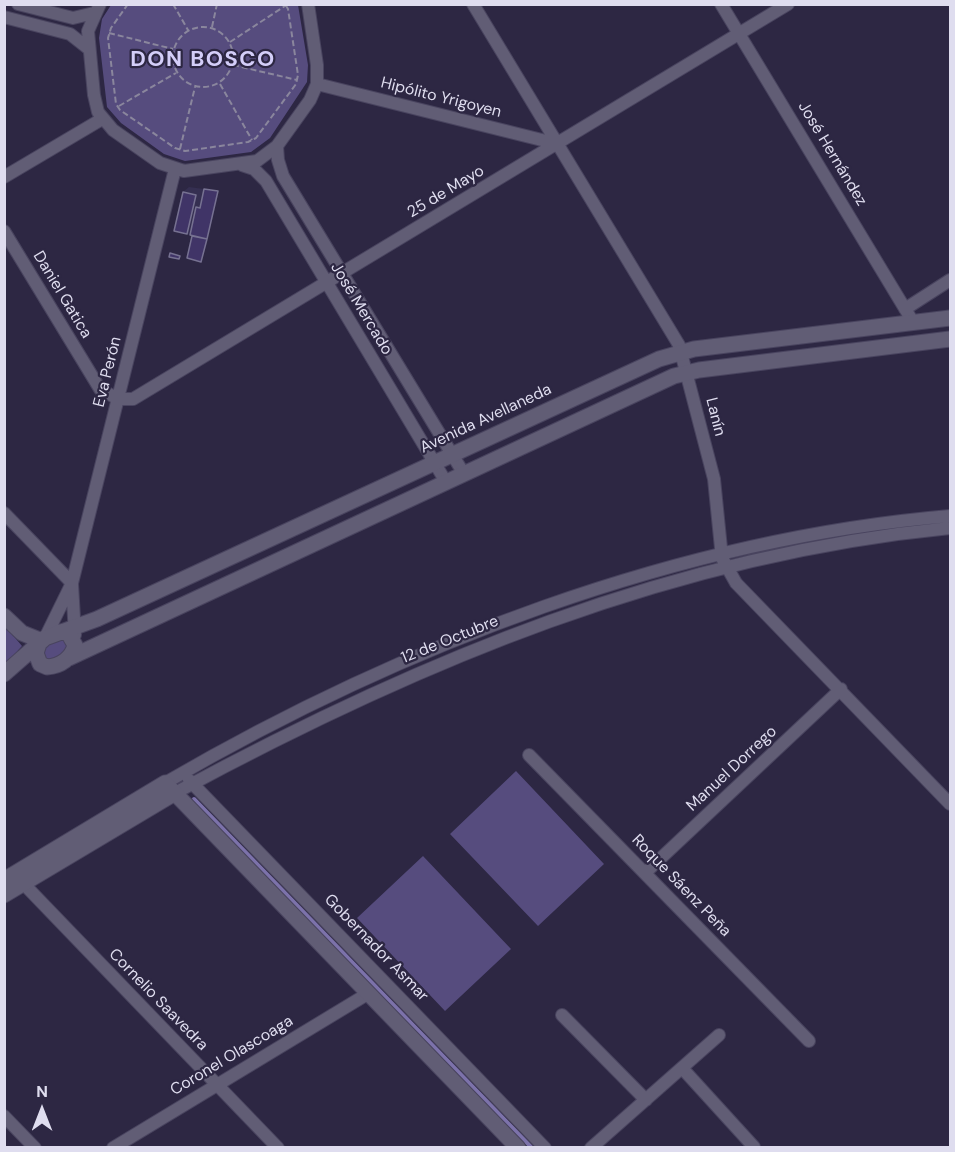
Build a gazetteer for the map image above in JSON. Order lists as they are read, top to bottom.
{
  "streets": {
    "street": [
      "Hipólito Yrigoyen",
      "José Hernández",
      "25 de Mayo",
      "Daniel Gatica",
      "José Mercado",
      "Eva Perón",
      "Lanín",
      "Avenida Avellaneda",
      "12 de Octubre",
      "Manuel Dorrego",
      "Roque Sáenz Peña",
      "Gobernador Asmar",
      "Cornelio Saavedra",
      "Coronel Olascoaga"
    ]
  },
  "crossings": [
    ["Hipólito Yrigoyen", "25 de Mayo"],
    ["Hipólito Yrigoyen", "Lanín"],
    ["José Hernández", "25 de Mayo"],
    ["José Hernández", "Avenida Avellaneda"],
    ["25 de Mayo", "Daniel Gatica"],
    ["25 de Mayo", "José Mercado"],
    ["25 de Mayo", "Eva Perón"],
    ["25 de Mayo", "Lanín"],
    ["Daniel Gatica", "Eva Perón"],
    ["José Mercado", "Avenida Avellaneda"],
    ["Eva Perón", "Avenida Avellaneda"],
    ["Lanín", "Avenida Avellaneda"],
    ["Lanín", "12 de Octubre"],
    ["Lanín", "Manuel Dorrego"],
    ["12 de Octubre", "Gobernador Asmar"],
    ["12 de Octubre", "Cornelio Saavedra"],
    ["Manuel Dorrego", "Roque Sáenz Peña"],
    ["Cornelio Saavedra", "Coronel Olascoaga"]
  ],
  "districts": ["DON BOSCO"],
  "north": "top"
}
